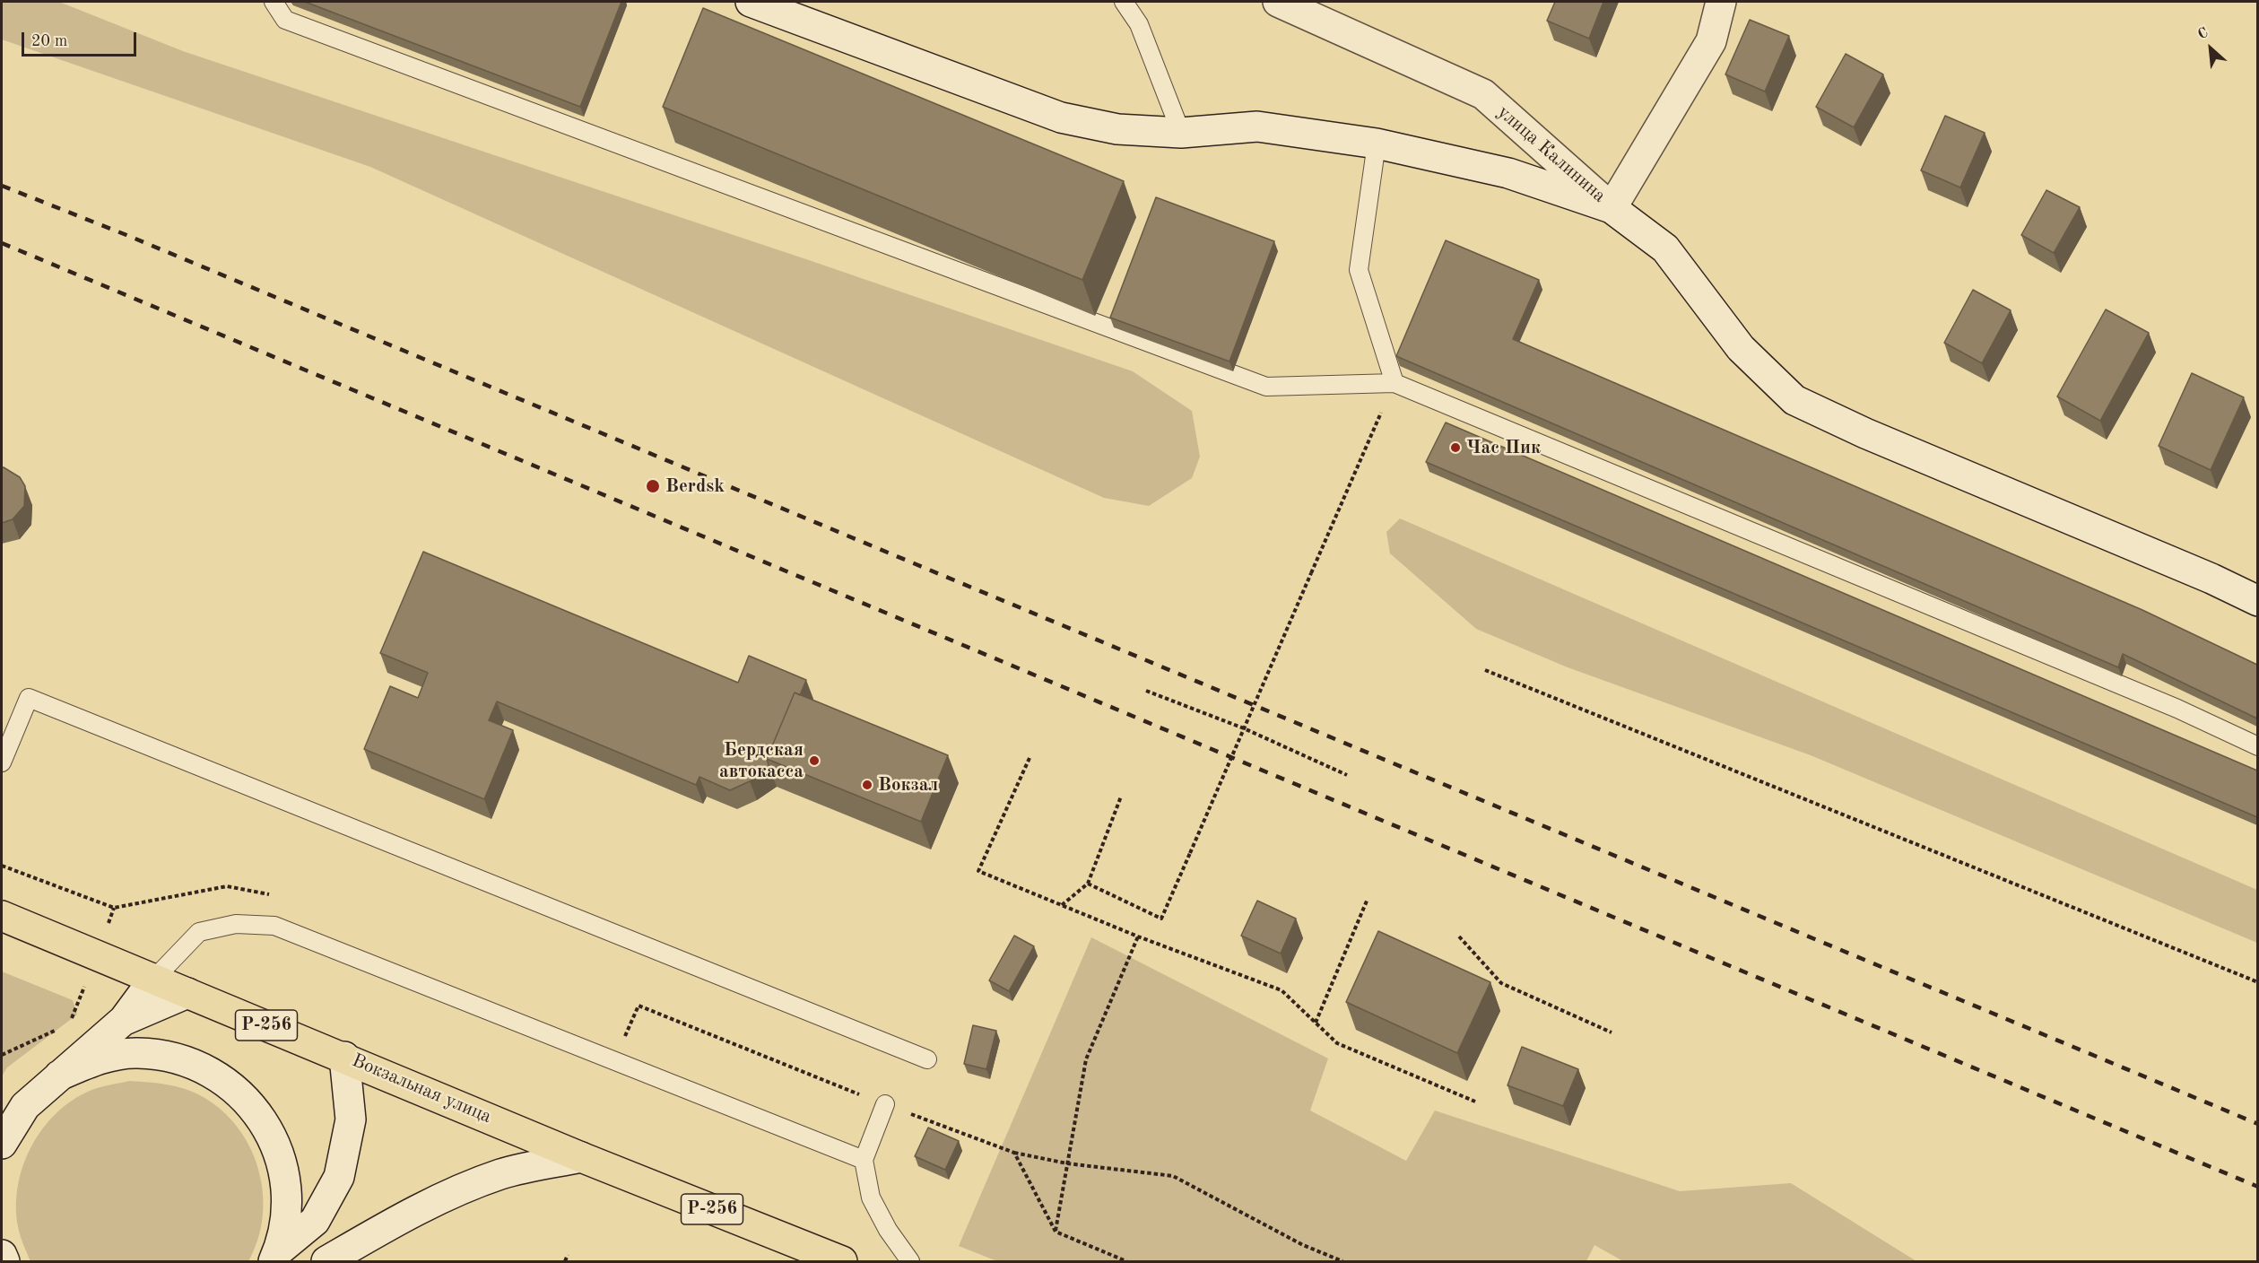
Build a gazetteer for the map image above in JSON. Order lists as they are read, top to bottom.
{
  "streets": {
    "highway": ["Р-256", "Вокзальная улица"],
    "street": ["улица Калинина"]
  },
  "places": [
    "Час Пик",
    "Berdsk",
    "Бердская автокасса",
    "Вокзал"
  ],
  "scale_bar": "20 m",
  "north": "top left"
}
